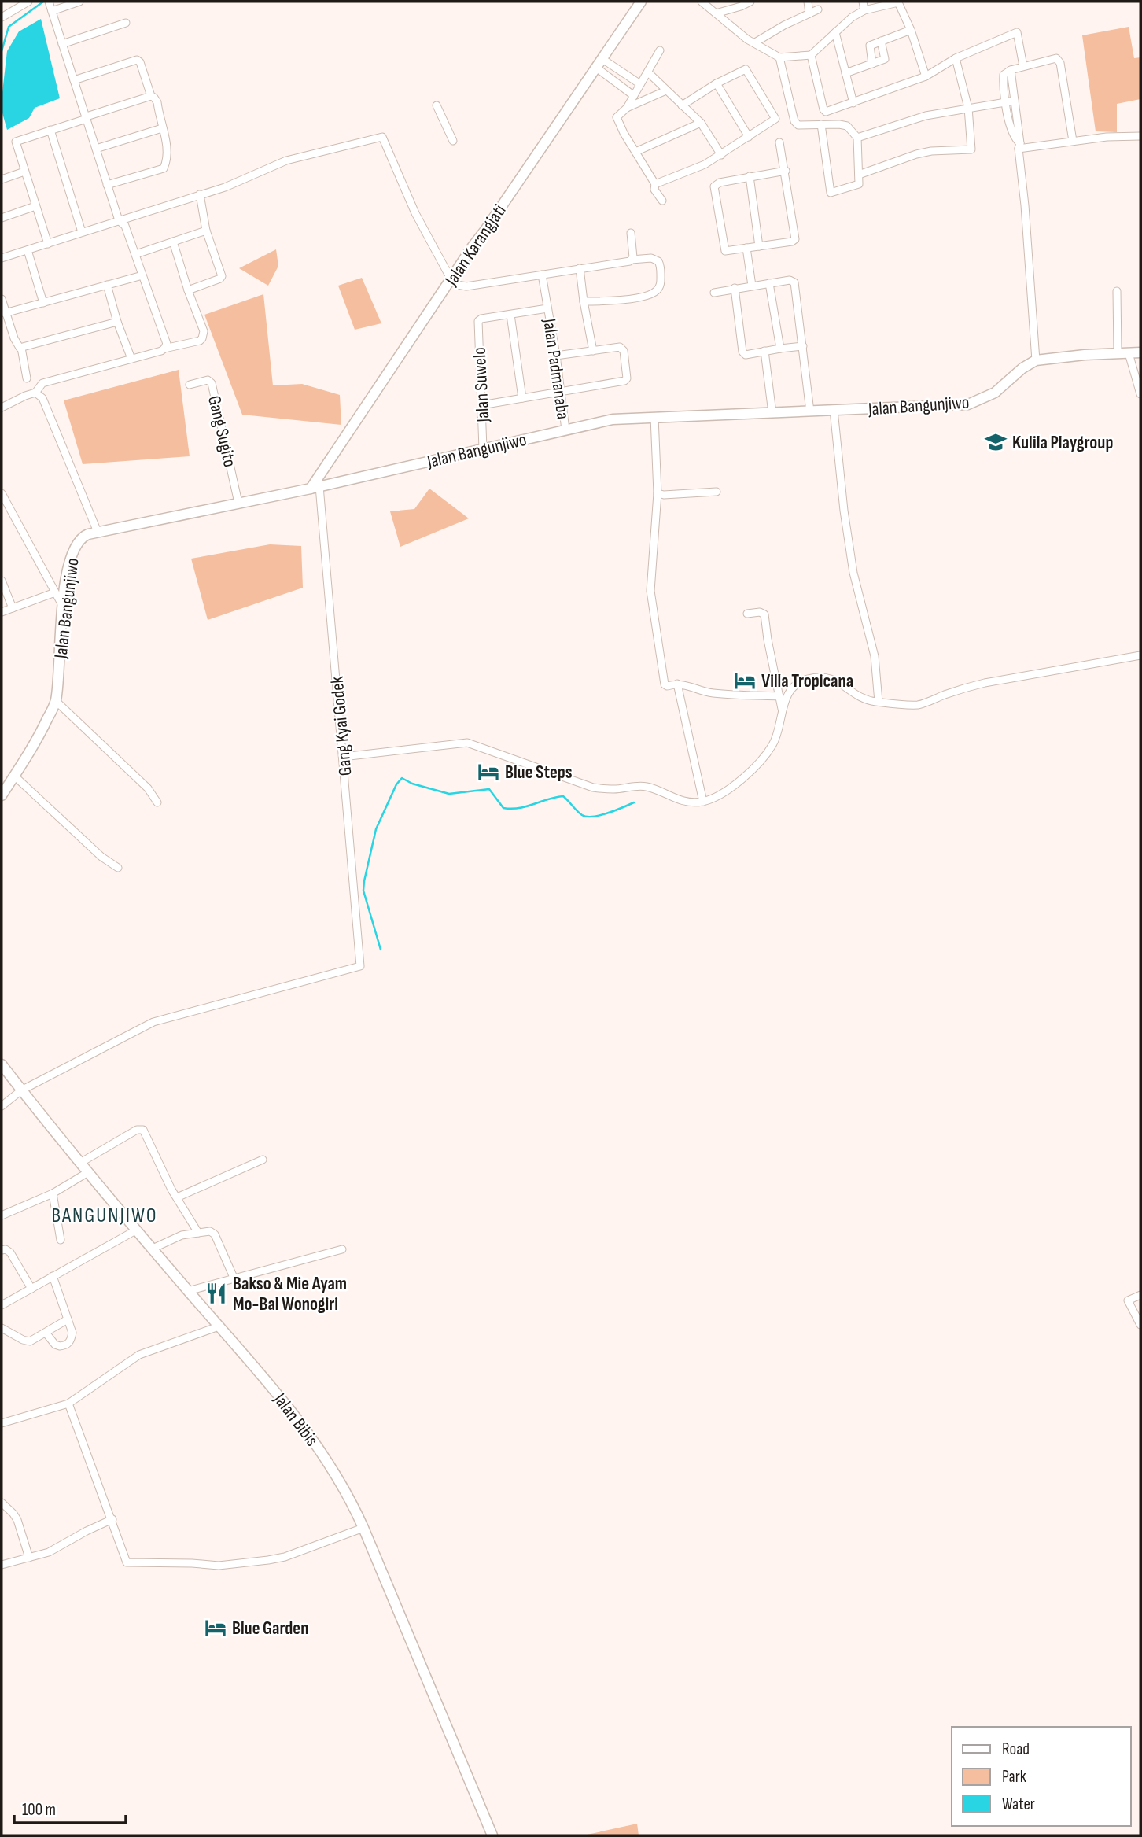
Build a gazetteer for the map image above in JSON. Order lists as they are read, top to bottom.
{
  "streets": {
    "main road": ["Jalan Karangjati", "Jalan Bangunjiwo", "Jalan Bibis"],
    "street": [
      "Jalan Padmanaba",
      "Jalan Suwelo",
      "Gang Sugito",
      "Gang Kyai Godek"
    ]
  },
  "crossings": [
    ["Jalan Karangjati", "Jalan Bangunjiwo"],
    ["Jalan Karangjati", "Gang Kyai Godek"],
    ["Jalan Padmanaba", "Jalan Bangunjiwo"],
    ["Jalan Suwelo", "Jalan Bangunjiwo"],
    ["Jalan Bangunjiwo", "Gang Sugito"],
    ["Jalan Bangunjiwo", "Gang Kyai Godek"],
    ["Gang Kyai Godek", "Jalan Bibis"]
  ],
  "districts": ["BANGUNJIWO"],
  "places": {
    "school or university": ["Kulila Playgroup"],
    "hotel": ["Villa Tropicana", "Blue Steps", "Blue Garden"],
    "restaurant": ["Bakso & Mie Ayam Mo-Bal Wonogiri"]
  },
  "legend": ["Road", "Park", "Water"],
  "scale_bar": "100 m"
}
